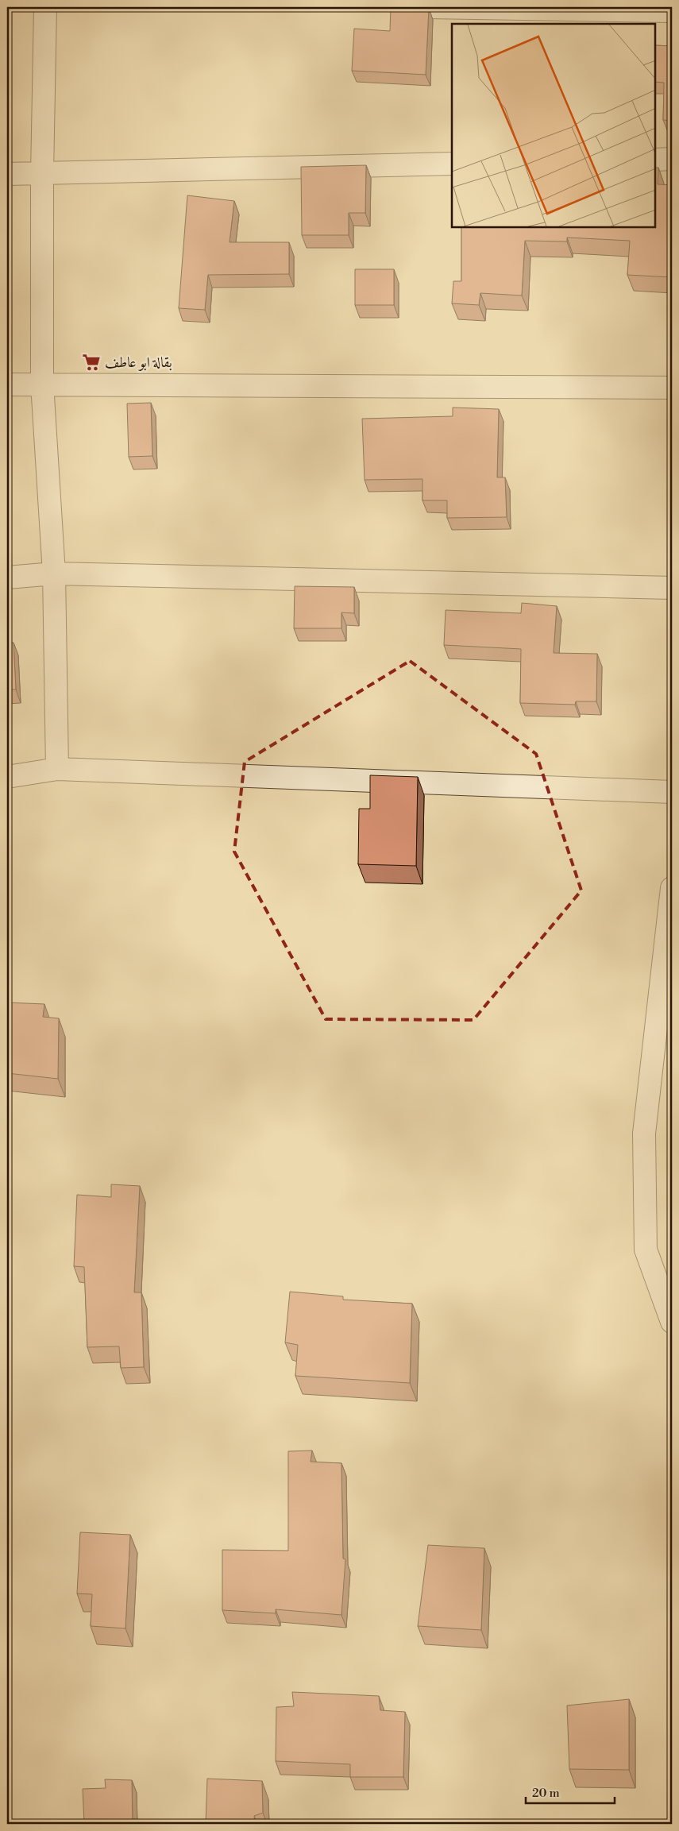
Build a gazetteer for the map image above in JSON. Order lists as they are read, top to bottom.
{
  "places": {
    "supermarket": ["بقالة ابو عاطف"]
  },
  "scale_bar": "20 m"
}
